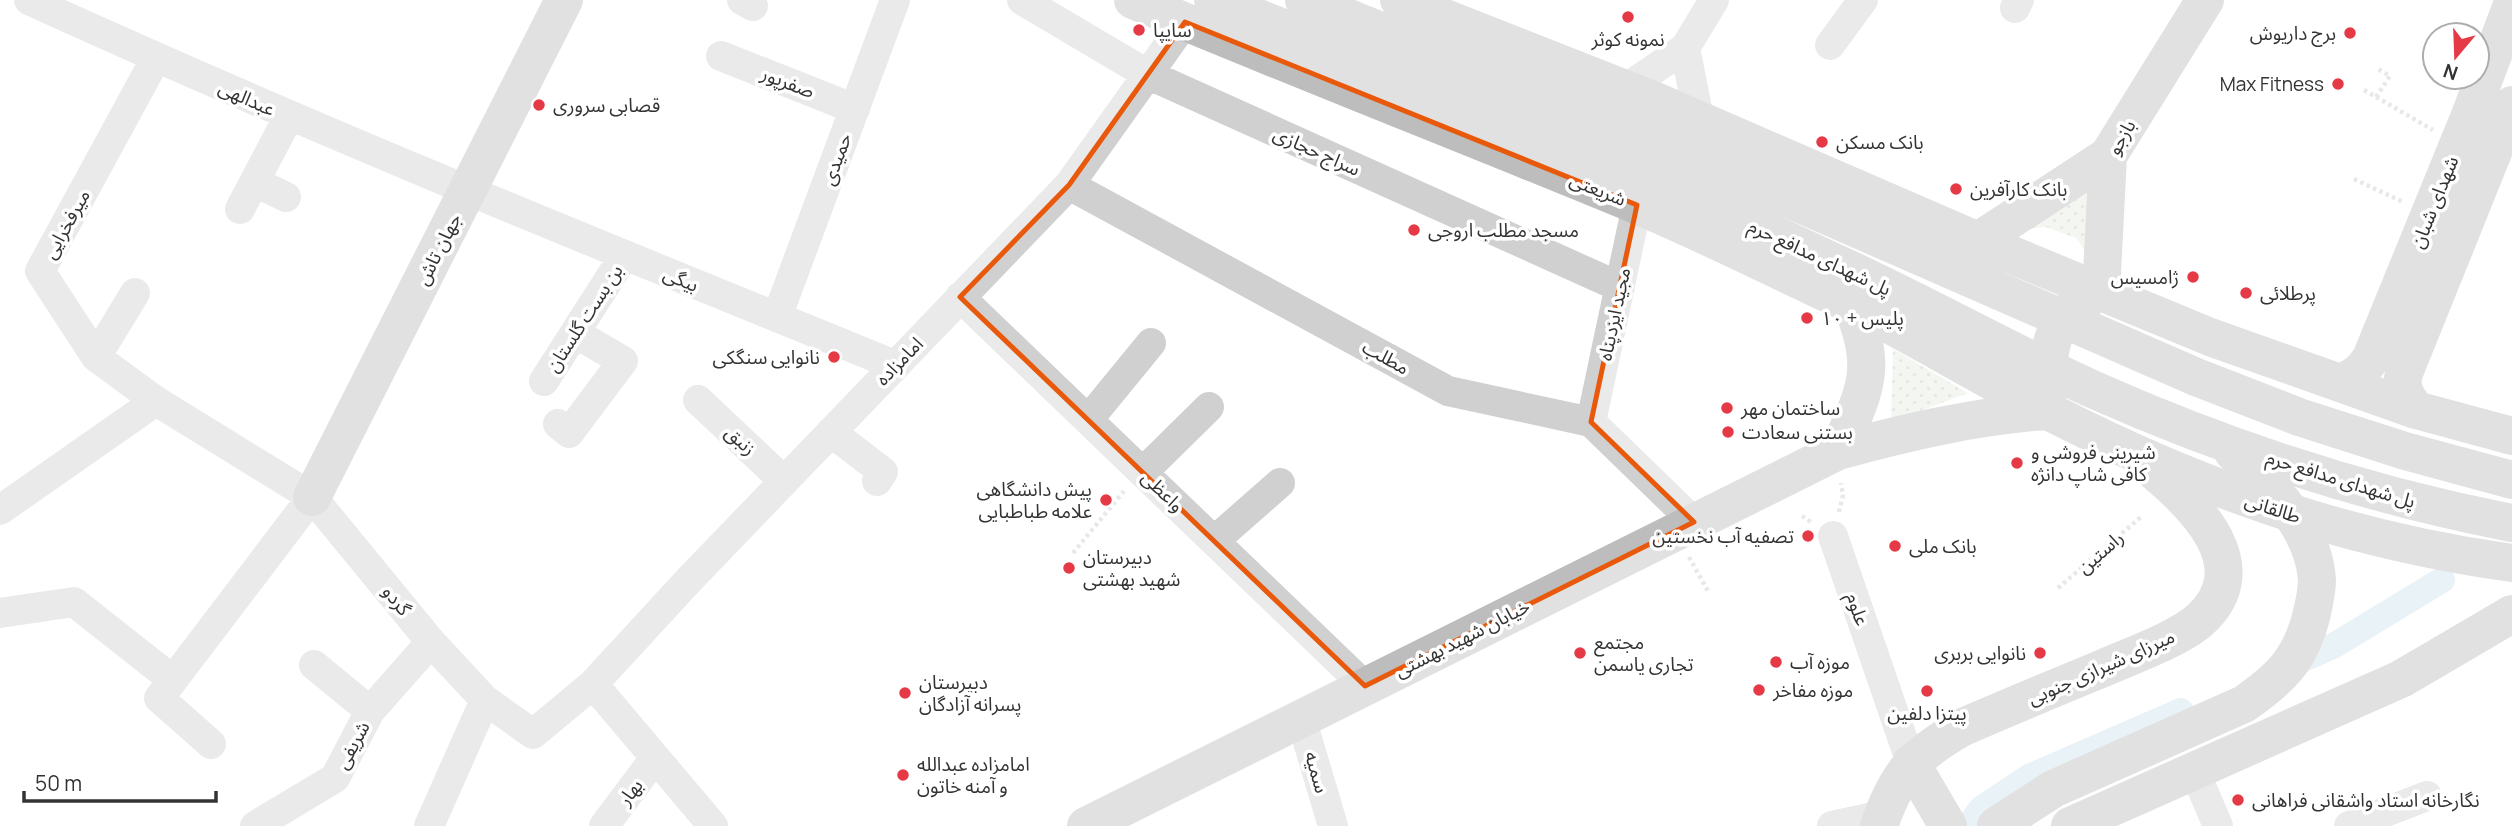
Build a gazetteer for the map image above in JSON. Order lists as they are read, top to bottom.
{
  "streets": {
    "main road": [
      "بازجو",
      "شریعتی",
      "شهدای شبان",
      "جهان تاش",
      "پل شهدای مدافع حرم",
      "طالقانی",
      "خیابان شهید بهشتی",
      "میرزای شیرازی جنوبی"
    ],
    "street": [
      "صفرپور",
      "عبدالهی",
      "سراج حجازی",
      "حمیدی",
      "میرفخرایی",
      "بیگی",
      "مجید ایزدپناه",
      "بن بست گلستان",
      "مطلب",
      "امامزاده",
      "زنبق",
      "واعظی",
      "گردو",
      "علوم",
      "شریفی",
      "سمیه",
      "بهار"
    ],
    "path": ["راستین"]
  },
  "crossings": [
    ["صفرپور", "حمیدی"],
    ["عبدالهی", "میرفخرایی"],
    ["عبدالهی", "جهان تاش"],
    ["عبدالهی", "بیگی"],
    ["سراج حجازی", "مجید ایزدپناه"],
    ["سراج حجازی", "امامزاده"],
    ["حمیدی", "بیگی"],
    ["شریعتی", "پل شهدای مدافع حرم"],
    ["شریعتی", "مجید ایزدپناه"],
    ["شریعتی", "امامزاده"],
    ["شریعتی", "طالقانی"],
    ["شریعتی", "خیابان شهید بهشتی"],
    ["میرفخرایی", "جهان تاش"],
    ["میرفخرایی", "گردو"],
    ["جهان تاش", "بیگی"],
    ["جهان تاش", "گردو"],
    ["پل شهدای مدافع حرم", "امامزاده"],
    ["بیگی", "بن بست گلستان"],
    ["بیگی", "امامزاده"],
    ["مجید ایزدپناه", "مطلب"],
    ["مطلب", "امامزاده"],
    ["امامزاده", "زنبق"],
    ["امامزاده", "واعظی"],
    ["امامزاده", "گردو"],
    ["واعظی", "خیابان شهید بهشتی"],
    ["طالقانی", "خیابان شهید بهشتی"],
    ["طالقانی", "میرزای شیرازی جنوبی"],
    ["گردو", "شریفی"],
    ["علوم", "میرزای شیرازی جنوبی"],
    ["خیابان شهید بهشتی", "سمیه"]
  ],
  "places": [
    "نمونه کوثر",
    "سایپا",
    "برج داریوش",
    "Max Fitness",
    "قصابی سروری",
    "بانک مسکن",
    "بانک کارآفرین",
    "مسجد مطلب اروجی",
    "ژامسیس",
    "پرطلائی",
    "پلیس + ۱۰",
    "نانوایی سنگکی",
    "ساختمان مهر",
    "بستنی سعادت",
    "شیرینی فروشی و کافی شاپ دانژه",
    "پیش دانشگاهی علامه طباطبایی",
    "تصفیه آب نخستین",
    "بانک ملی",
    "دبیرستان شهید بهشتی",
    "مجتمع تجاری یاسمن",
    "نانوایی بربری",
    "موزه آب",
    "موزه مفاخر",
    "پیتزا دلفین",
    "دبیرستان پسرانه آزادگان",
    "امامزاده عبدالله و آمنه خاتون",
    "نگارخانه استاد واشقانی فراهانی"
  ],
  "scale_bar": "50 m",
  "north": "bottom"
}
